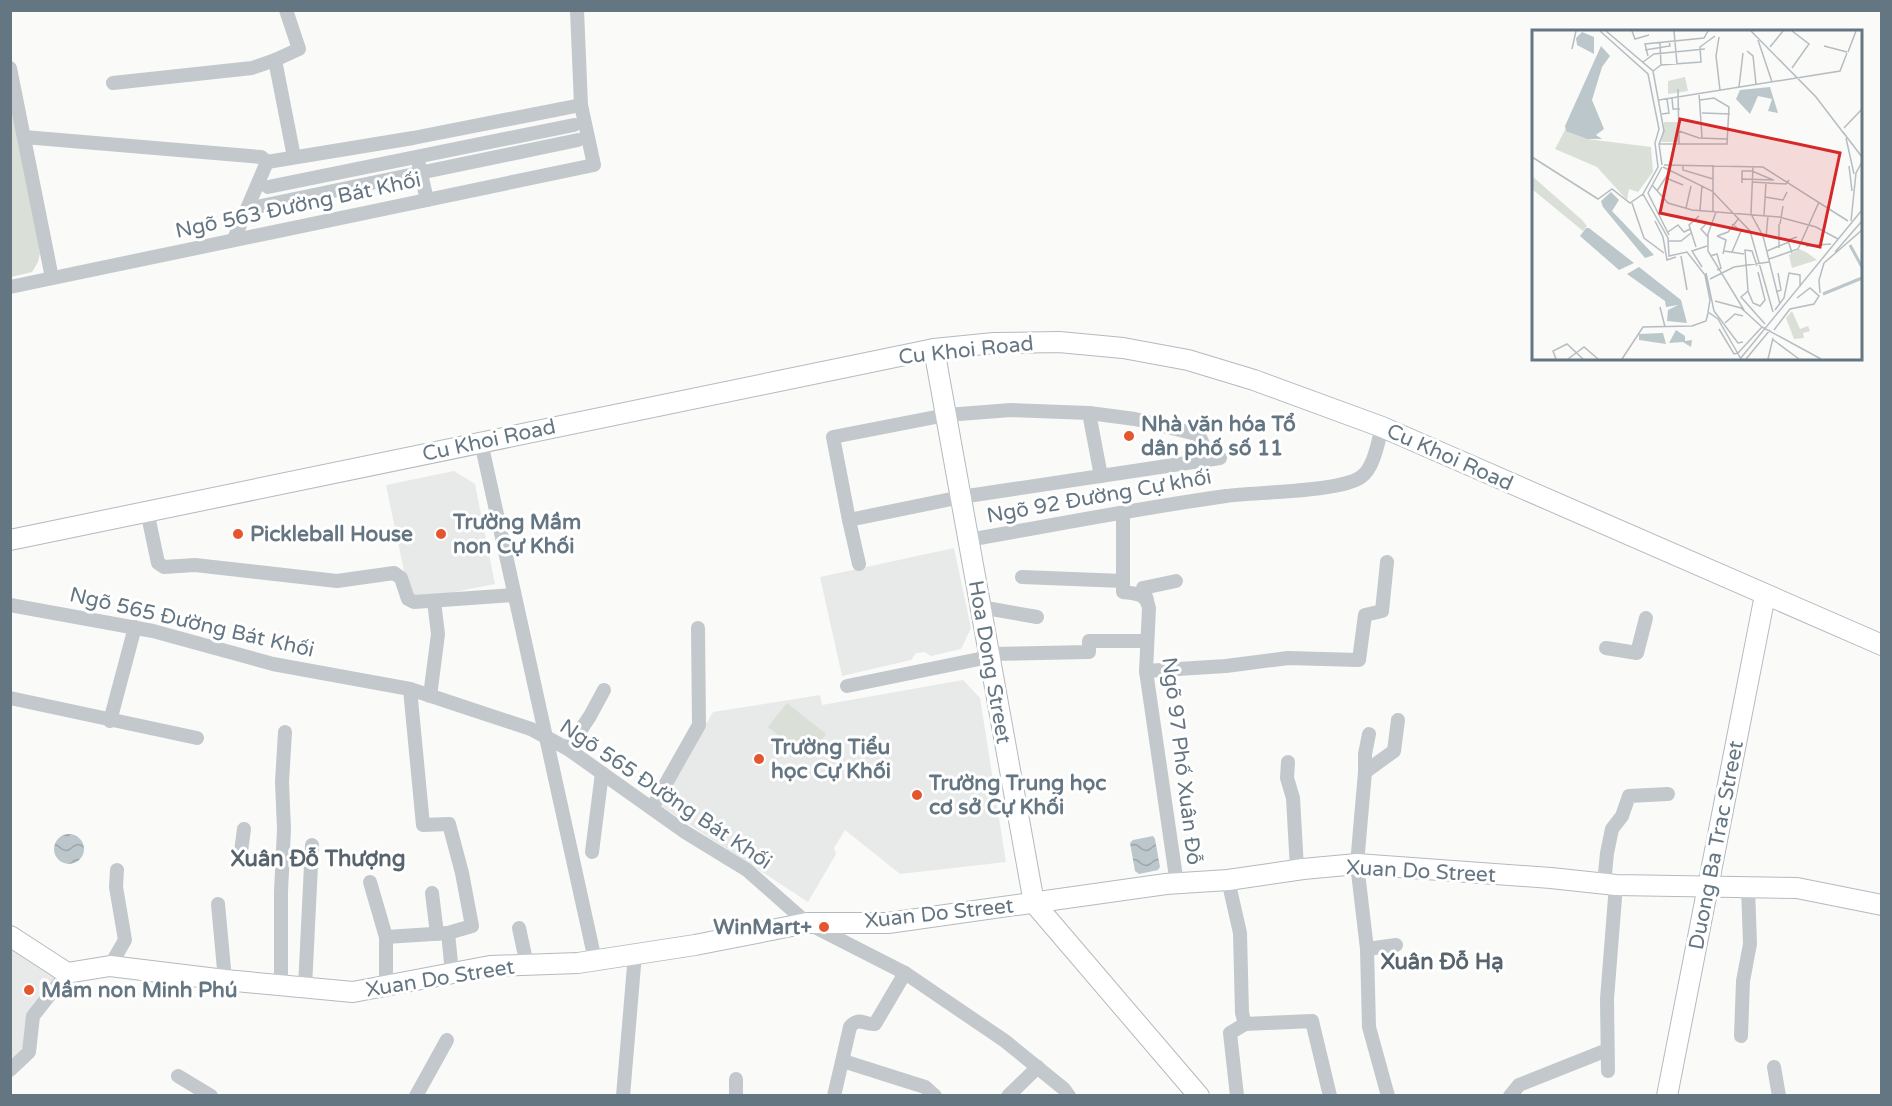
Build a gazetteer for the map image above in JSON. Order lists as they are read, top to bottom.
{
  "streets": {
    "street": [
      "Ngõ 563 Đường Bát Khối",
      "Cu Khoi Road",
      "Ngõ 92 Đường Cự khối",
      "Ngõ 565 Đường Bát Khối",
      "Hoa Dong Street",
      "Ngõ 97 Phố Xuân Đỗ",
      "Duong Ba Trac Street",
      "Xuan Do Street"
    ]
  },
  "crossings": [
    ["Cu Khoi Road", "Ngõ 92 Đường Cự khối"],
    ["Cu Khoi Road", "Hoa Dong Street"],
    ["Cu Khoi Road", "Duong Ba Trac Street"],
    ["Ngõ 92 Đường Cự khối", "Hoa Dong Street"],
    ["Ngõ 565 Đường Bát Khối", "Xuan Do Street"],
    ["Hoa Dong Street", "Xuan Do Street"],
    ["Ngõ 97 Phố Xuân Đỗ", "Xuan Do Street"],
    ["Duong Ba Trac Street", "Xuan Do Street"]
  ],
  "districts": ["Xuân Đỗ Thượng", "Xuân Đỗ Hạ"],
  "places": [
    "Nhà văn hóa Tổ dân phố số 11",
    "Pickleball House",
    "Trường Mầm non Cự Khối",
    "Trường Tiểu học Cự Khối",
    "Trường Trung học cơ sở Cự Khối",
    "WinMart+",
    "Mầm non Minh Phú"
  ]
}
